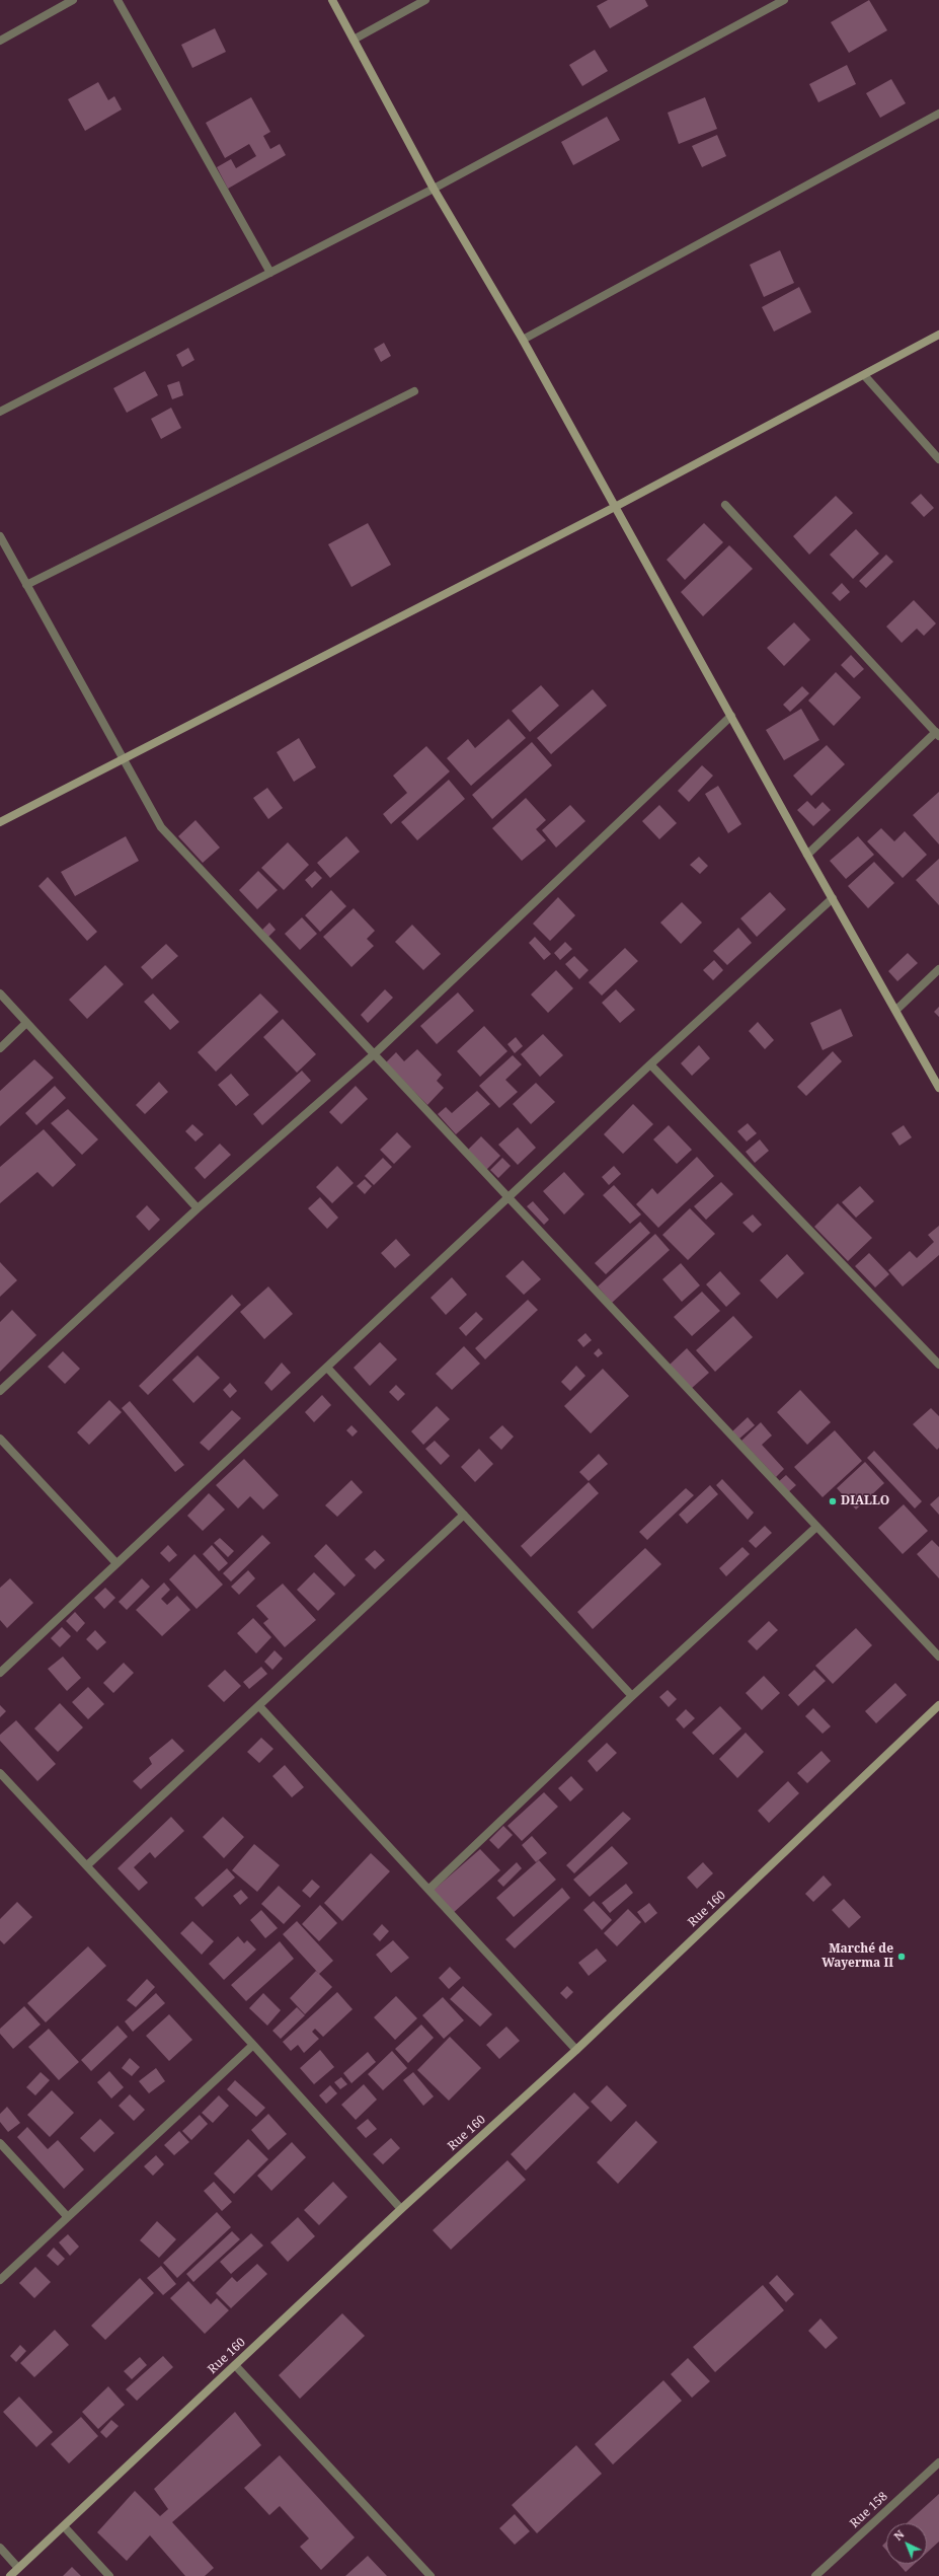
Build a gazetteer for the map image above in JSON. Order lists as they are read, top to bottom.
{
  "streets": {
    "street": ["Rue 160", "Rue 158"]
  },
  "places": ["DIALLO", "Marché de Wayerma II"],
  "north": "top left"
}
